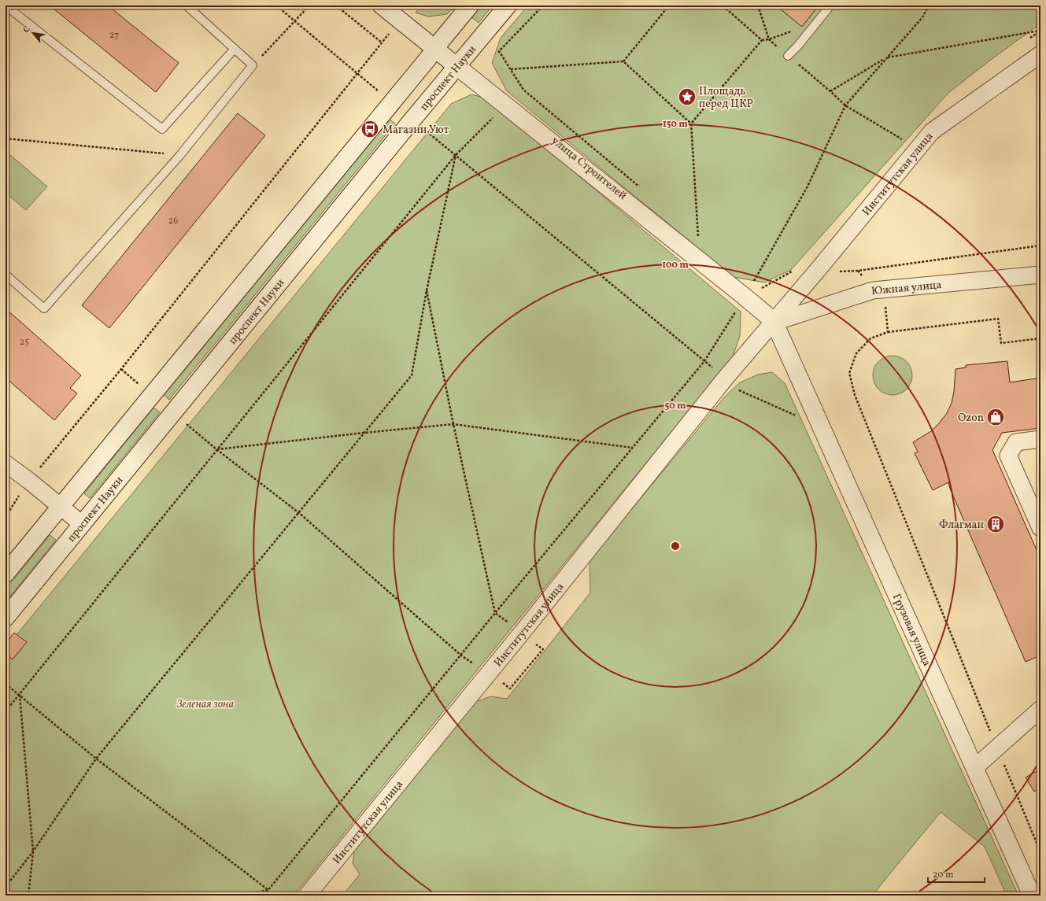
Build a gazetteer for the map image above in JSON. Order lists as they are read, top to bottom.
{
  "streets": {
    "main road": ["проспект Науки", "улица Строителей", "Грузовая улица"],
    "street": ["Институтская улица", "Южная улица"]
  },
  "crossings": [
    ["проспект Науки", "улица Строителей"],
    ["улица Строителей", "Институтская улица"],
    ["улица Строителей", "Южная улица"],
    ["улица Строителей", "Грузовая улица"],
    ["Институтская улица", "Южная улица"],
    ["Институтская улица", "Грузовая улица"],
    ["Южная улица", "Грузовая улица"]
  ],
  "parks": ["Зеленая зона"],
  "places": {
    "place": ["Площадь перед ЦКР"],
    "bus stop": ["Магазин Уют"],
    "shop": ["Ozon"],
    "building": ["Флагман"]
  },
  "house_numbers": ["27", "26", "25"],
  "scale_bar": "20 m",
  "north": "top left",
  "rings": ["150 m", "100 m", "50 m"]
}
